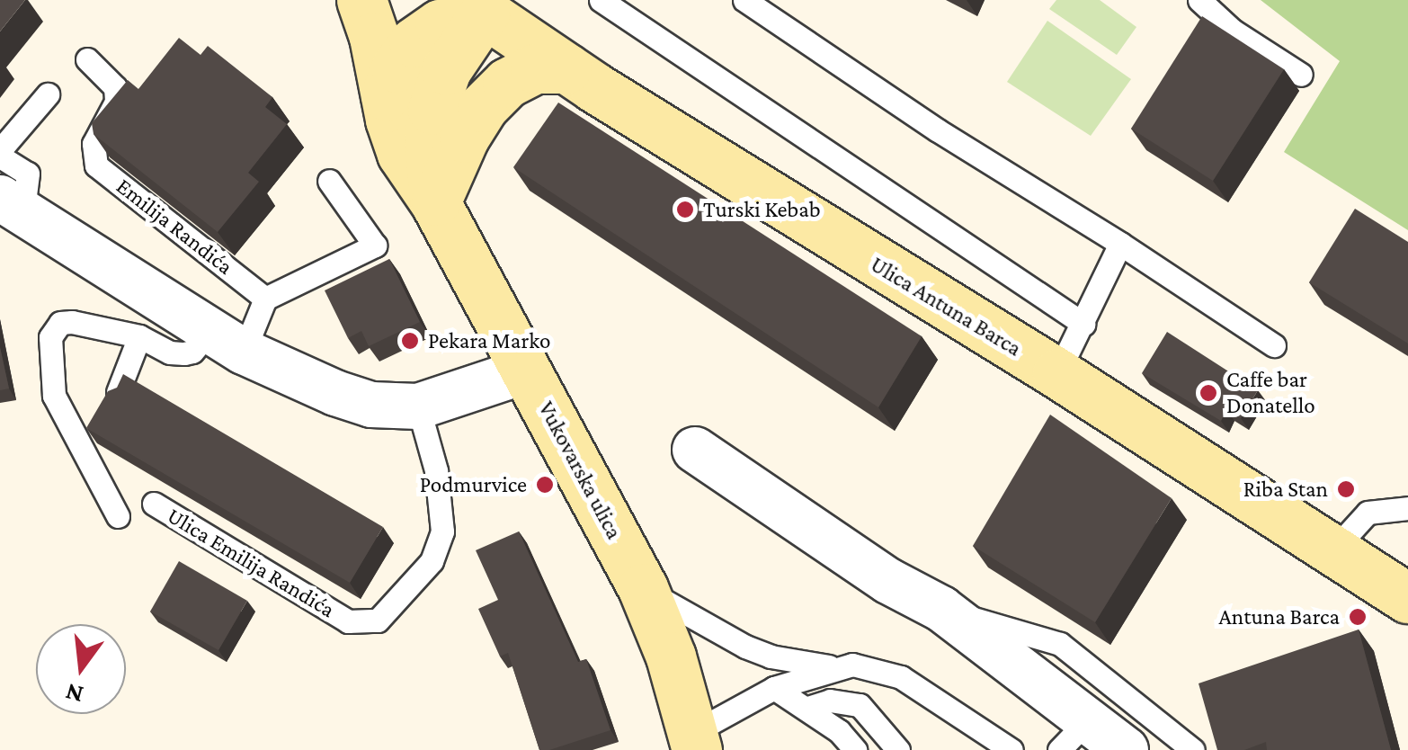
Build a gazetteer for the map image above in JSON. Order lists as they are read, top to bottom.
{
  "streets": {
    "main road": ["Ulica Antuna Barca", "Vukovarska ulica"],
    "lane": ["Emilija Randića", "Ulica Emilija Randića"]
  },
  "crossings": [
    ["Ulica Antuna Barca", "Vukovarska ulica"]
  ],
  "places": [
    "Turski Kebab",
    "Pekara Marko",
    "Caffe bar Donatello",
    "Podmurvice",
    "Riba Stan",
    "Antuna Barca"
  ],
  "north": "bottom"
}
